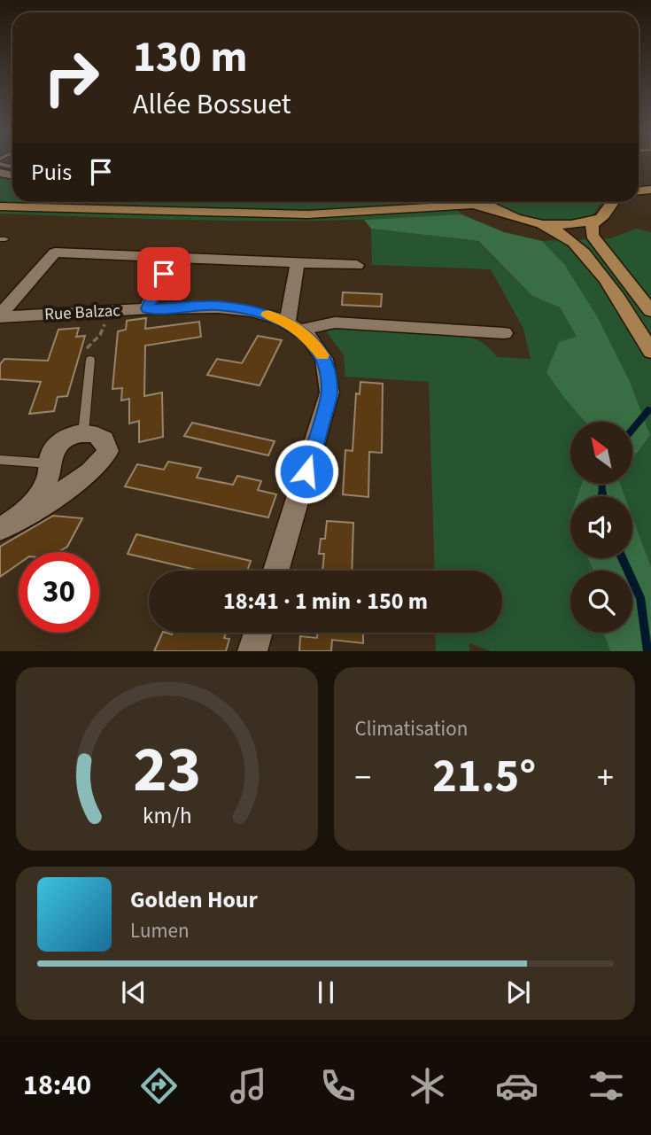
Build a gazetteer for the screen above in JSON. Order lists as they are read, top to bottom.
{
  "streets": {
    "street": ["Rue Balzac"]
  },
  "north": "top left",
  "page": {
    "turn": ["130 m", "Allée Bossuet"],
    "then": "Puis",
    "limit": "30",
    "trip": "18:41 · 1 min · 150 m",
    "tile": "Climatisation",
    "heat": ["−", "21.5°", "+"],
    "song": ["Golden Hour", "Lumen"],
    "tabs": "18:40",
    "gauge": ["23", "km/h"]
  }
}
